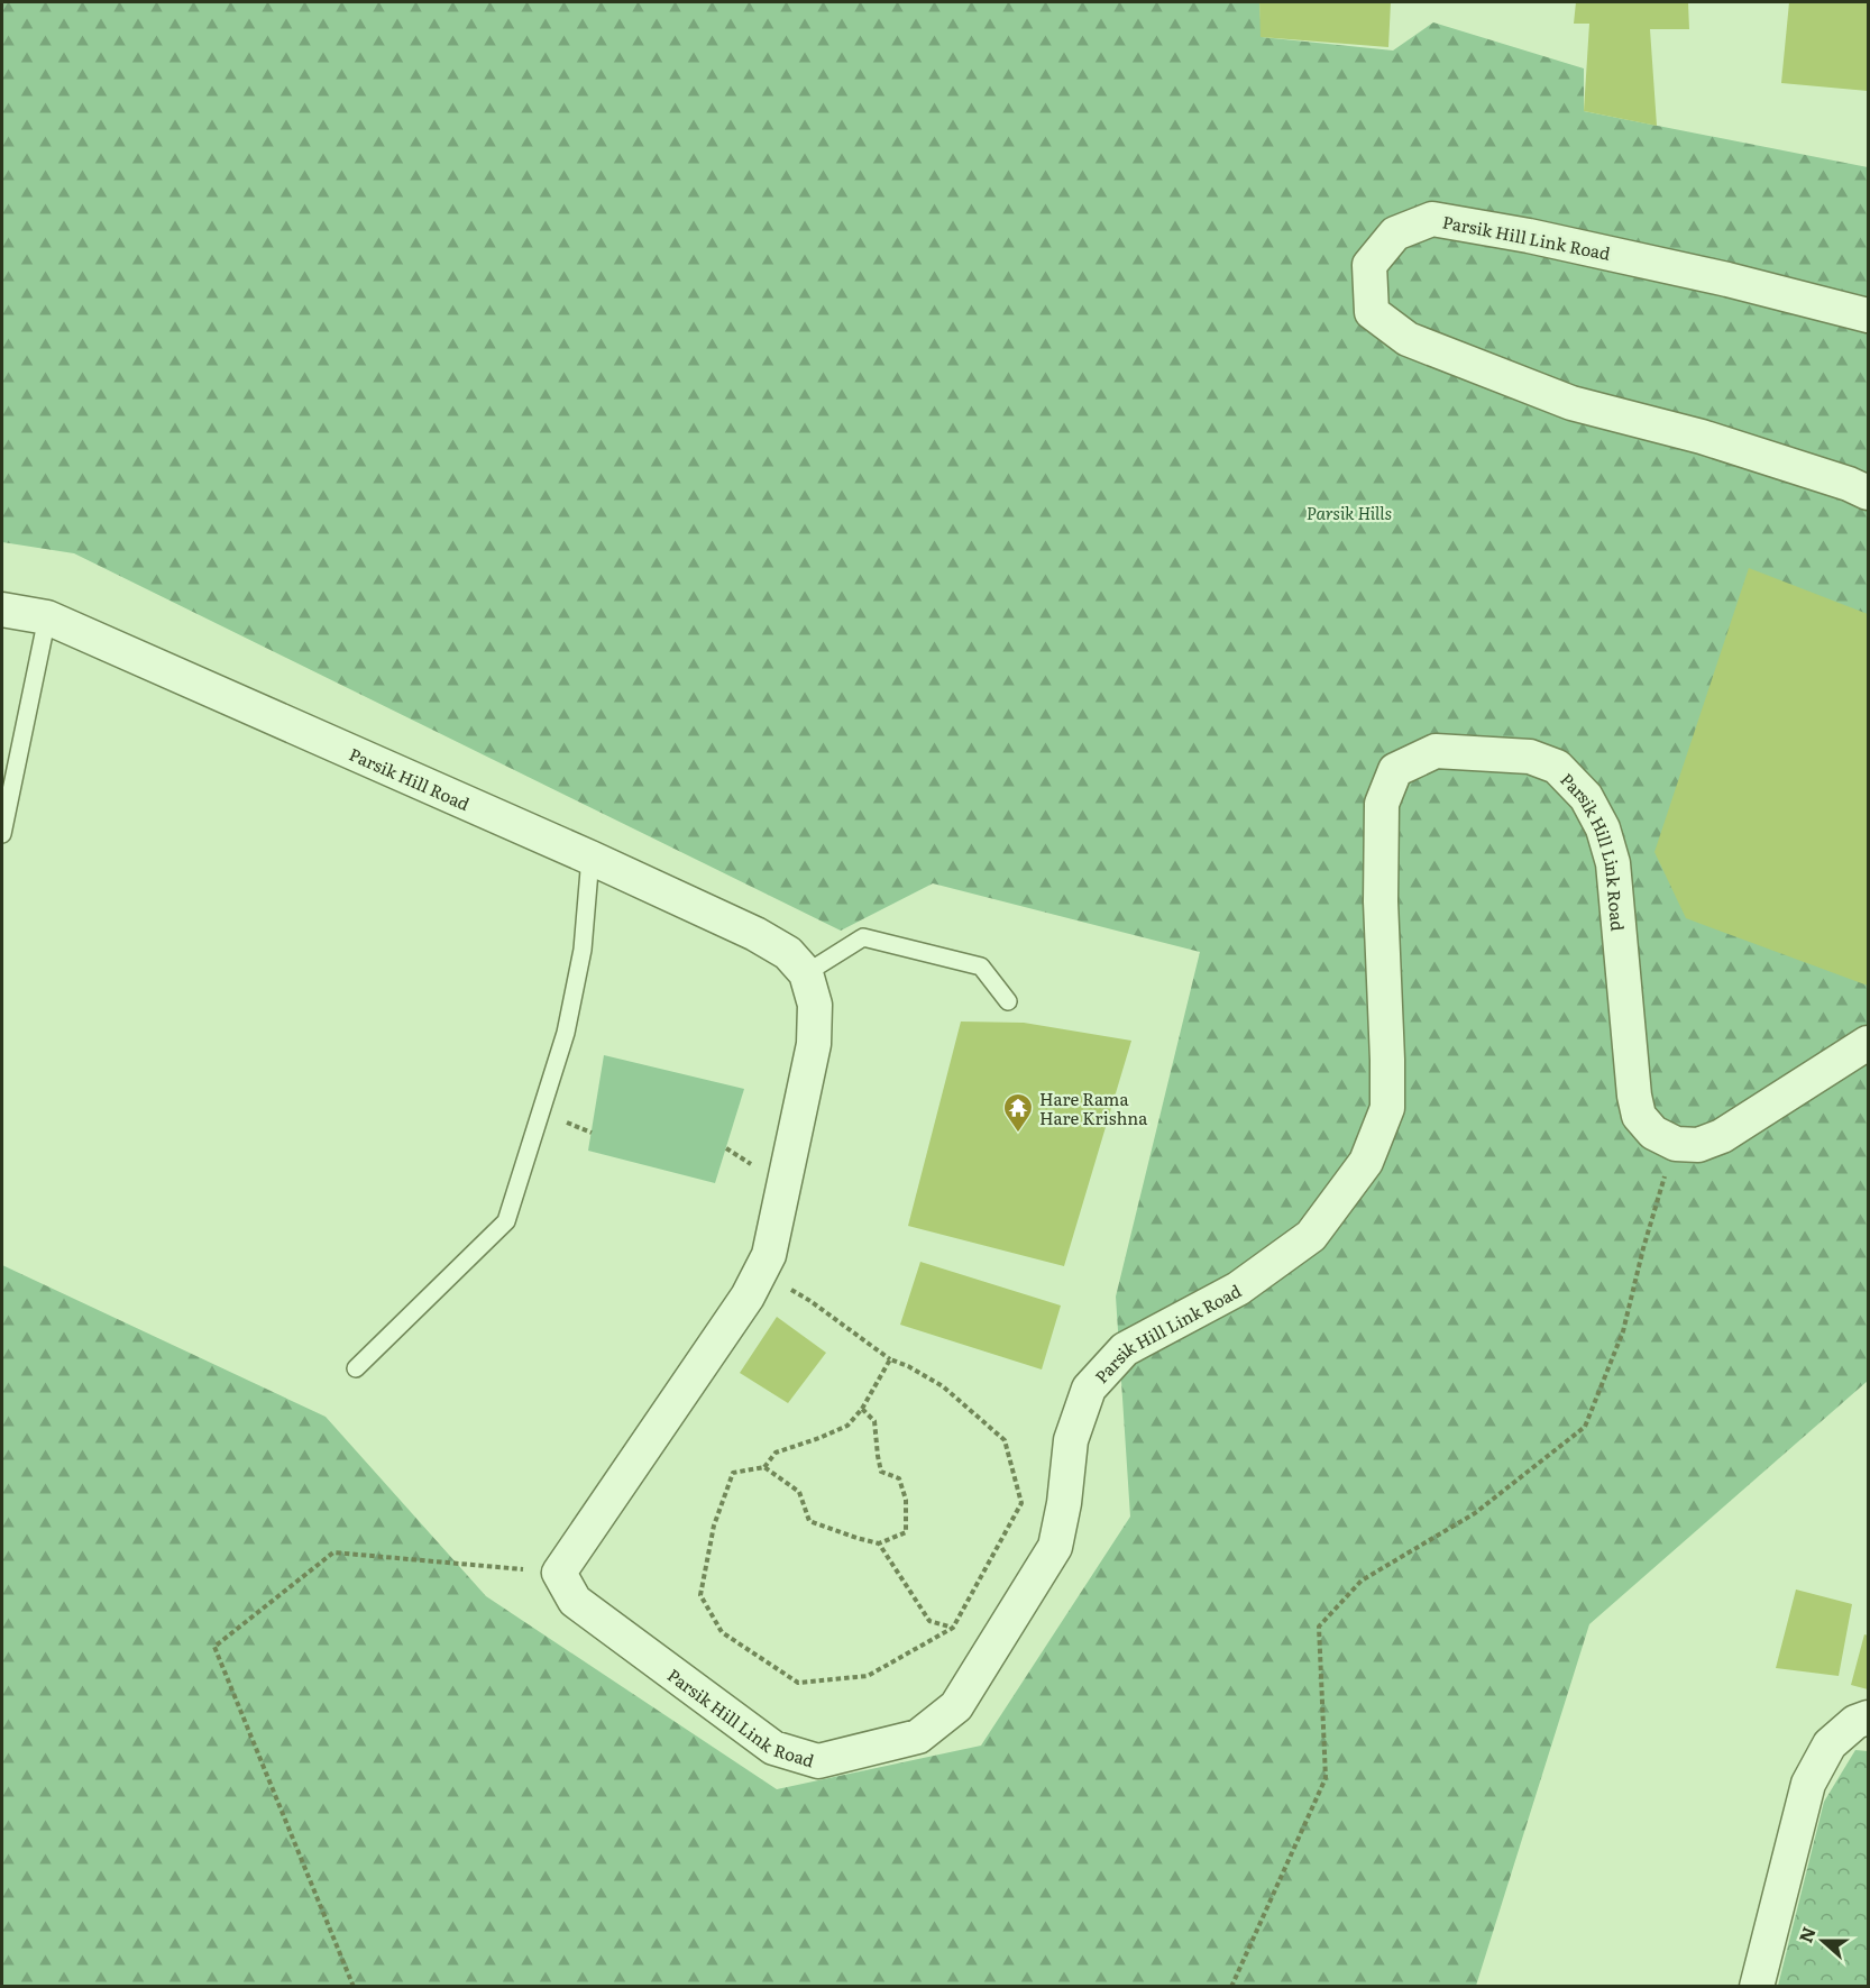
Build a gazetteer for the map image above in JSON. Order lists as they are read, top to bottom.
{
  "streets": {
    "street": ["Parsik Hill Link Road", "Parsik Hill Road"]
  },
  "parks": ["Parsik Hills"],
  "places": {
    "temple": ["Hare Rama Hare Krishna"]
  },
  "north": "left"
}
